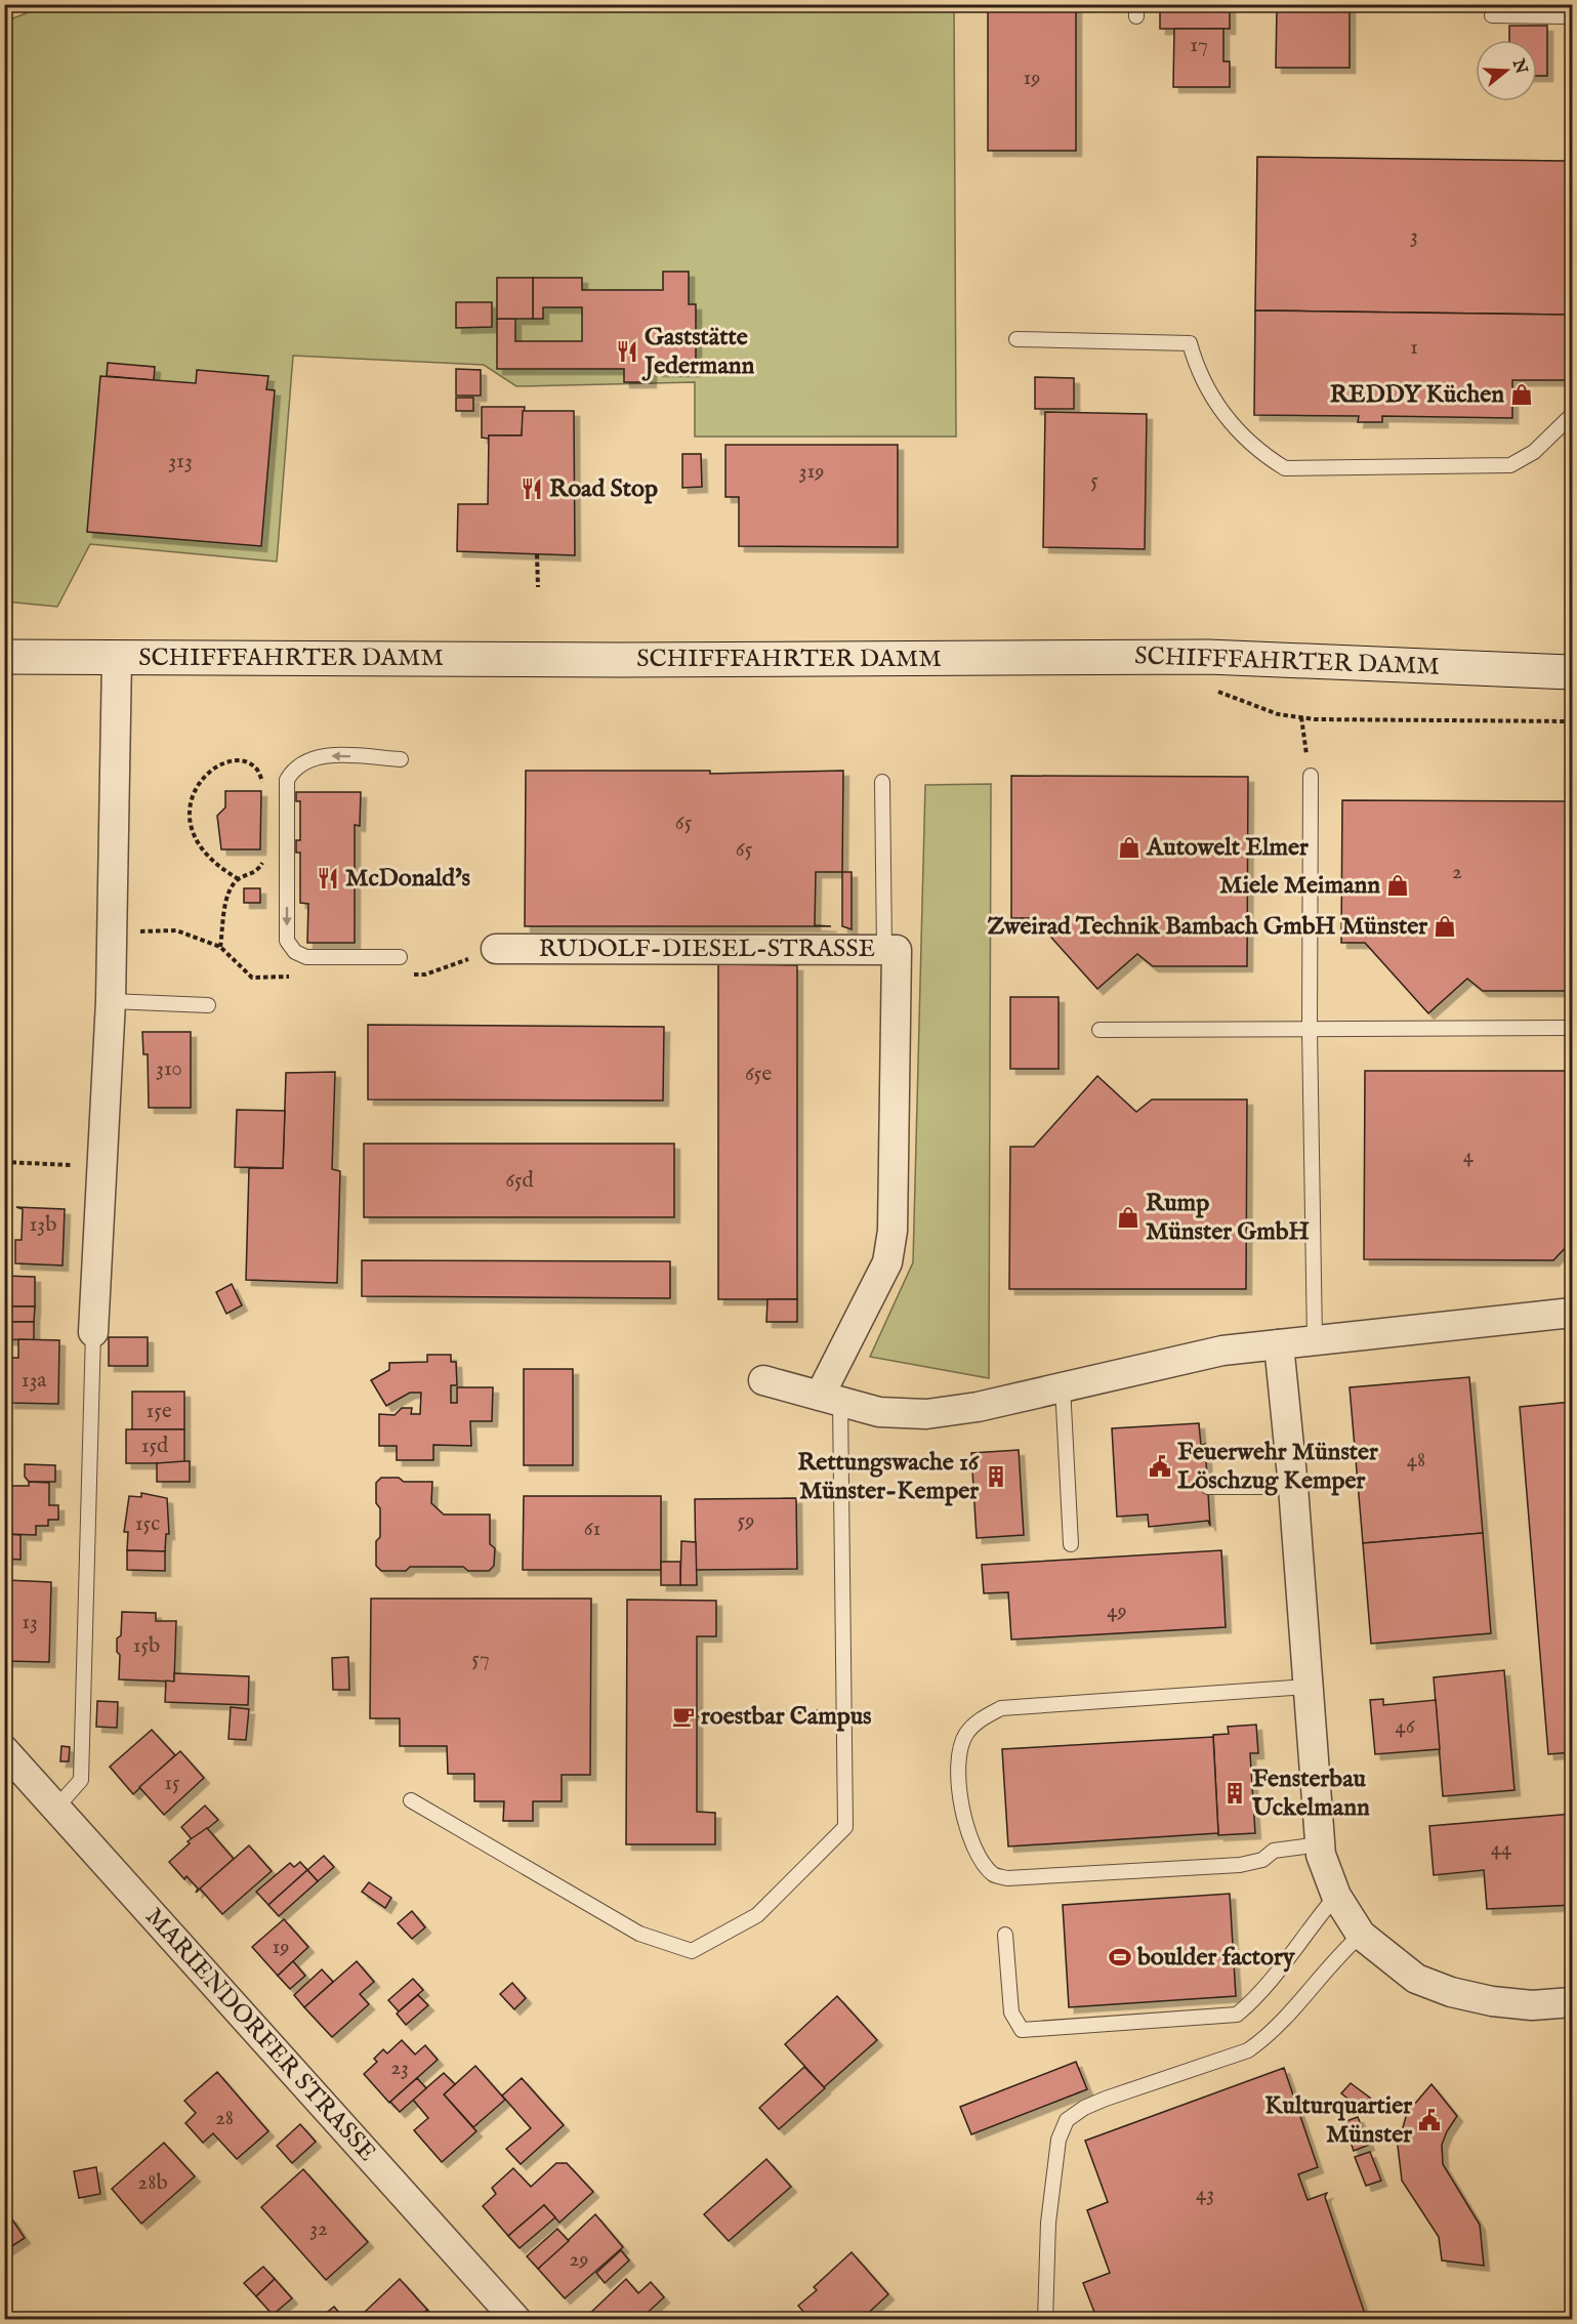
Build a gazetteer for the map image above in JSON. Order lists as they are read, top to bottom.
{
  "streets": {
    "main road": ["SCHIFFFAHRTER DAMM"],
    "street": ["RUDOLF-DIESEL-STRASSE", "MARIENDORFER STRASSE"]
  },
  "places": {
    "restaurant": ["Gaststätte Jedermann", "Road Stop", "McDonald's"],
    "shop": [
      "REDDY Küchen",
      "Autowelt Elmer",
      "Miele Meimann",
      "Zweirad Technik Bambach GmbH Münster",
      "Rump Münster GmbH"
    ],
    "public building": ["Feuerwehr Münster Löschzug Kemper", "Kulturquartier Münster"],
    "building": ["Rettungswache 16 Münster-Kemper", "Fensterbau Uckelmann"],
    "cafe": ["roestbar Campus"],
    "sports": ["boulder factory"]
  },
  "house_numbers": [
    "17",
    "19",
    "3",
    "1",
    "313",
    "319",
    "5",
    "65",
    "65",
    "2",
    "310",
    "65e",
    "4",
    "65d",
    "13b",
    "13a",
    "15e",
    "15d",
    "48",
    "59",
    "15c",
    "61",
    "49",
    "13",
    "15b",
    "57",
    "46",
    "15",
    "44",
    "19",
    "23",
    "28",
    "28b",
    "43",
    "32",
    "29"
  ],
  "north": "right"
}
